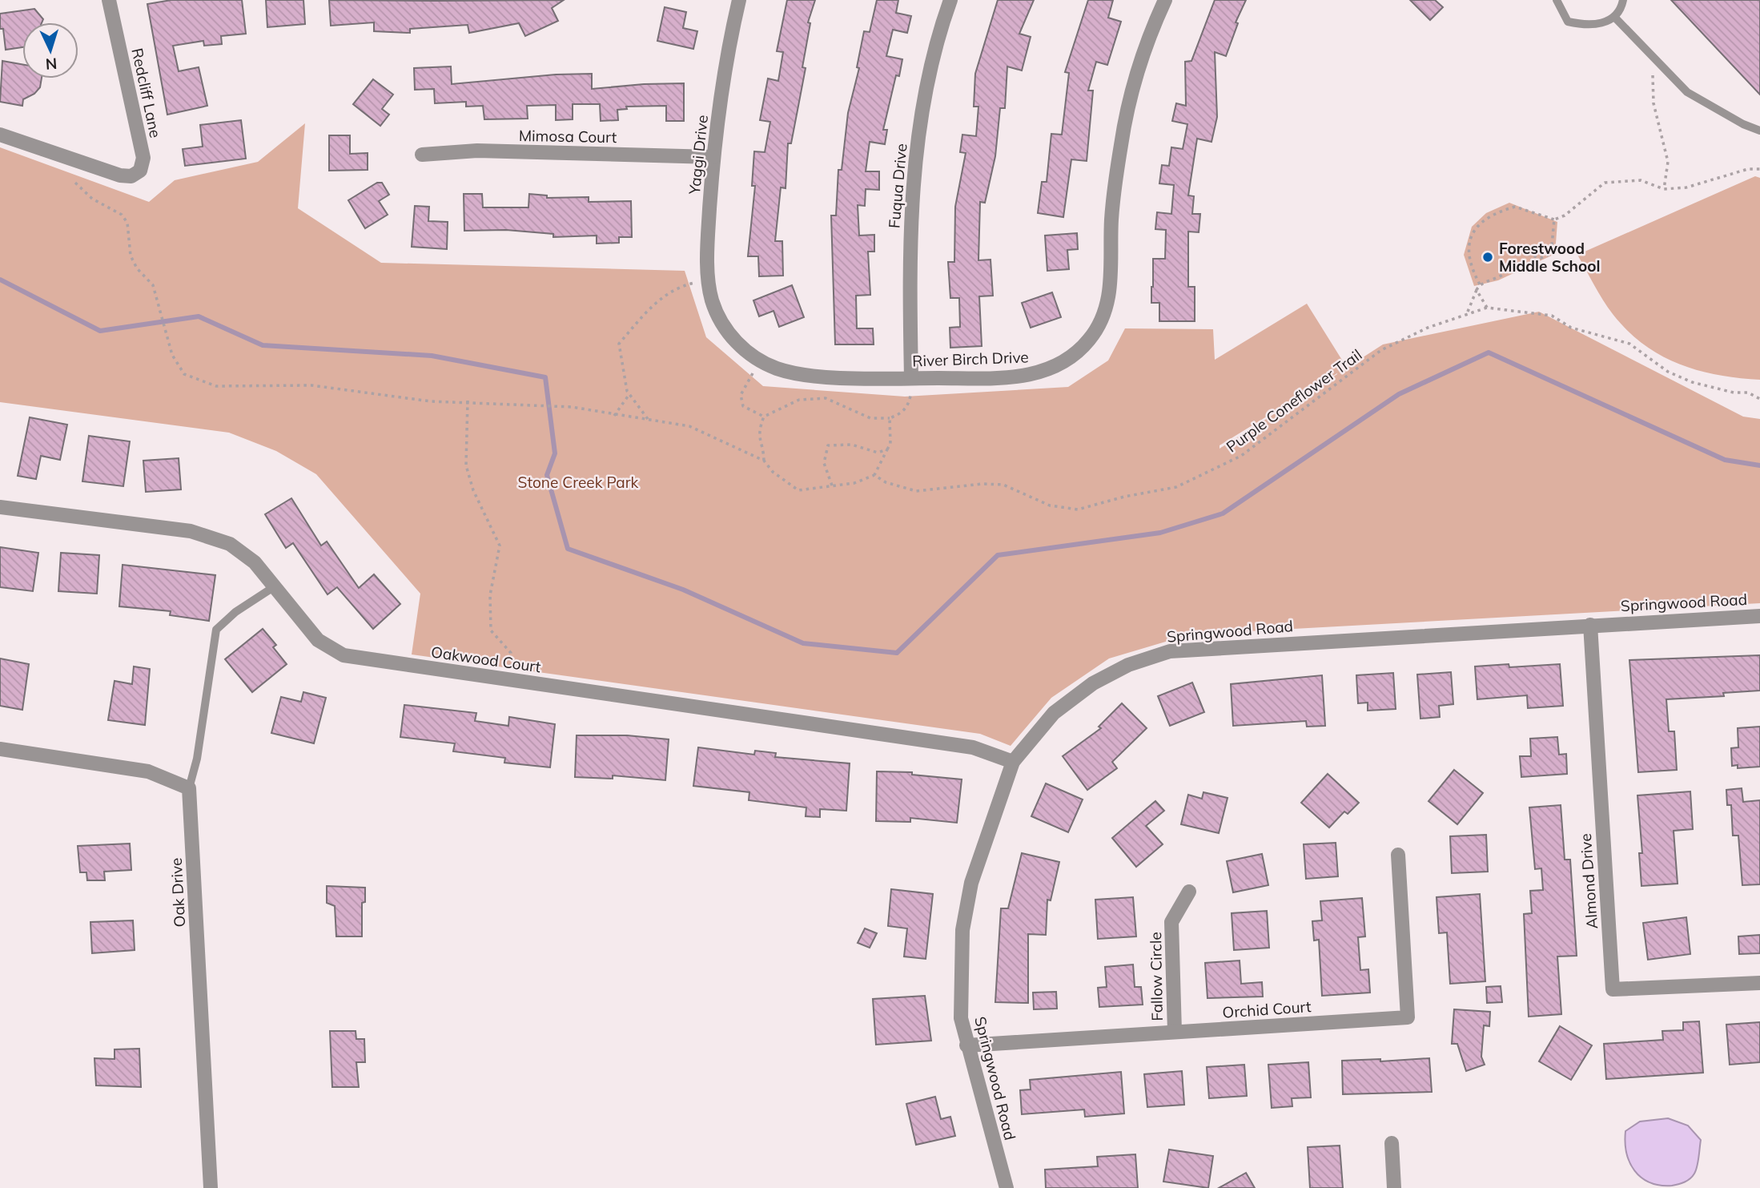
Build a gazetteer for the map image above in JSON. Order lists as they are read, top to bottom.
{
  "streets": {
    "street": [
      "Redcliff Lane",
      "Mimosa Court",
      "Yaggi Drive",
      "Fuqua Drive",
      "River Birch Drive",
      "Springwood Road",
      "Oakwood Court",
      "Almond Drive",
      "Oak Drive",
      "Fallow Circle",
      "Orchid Court"
    ],
    "path": ["Purple Coneflower Trail"]
  },
  "crossings": [
    ["Mimosa Court", "Yaggi Drive"],
    ["Yaggi Drive", "River Birch Drive"],
    ["Fuqua Drive", "River Birch Drive"],
    ["Springwood Road", "Oakwood Court"],
    ["Springwood Road", "Almond Drive"],
    ["Springwood Road", "Orchid Court"],
    ["Fallow Circle", "Orchid Court"]
  ],
  "parks": ["Stone Creek Park"],
  "places": ["Forestwood Middle School"],
  "north": "bottom"
}
